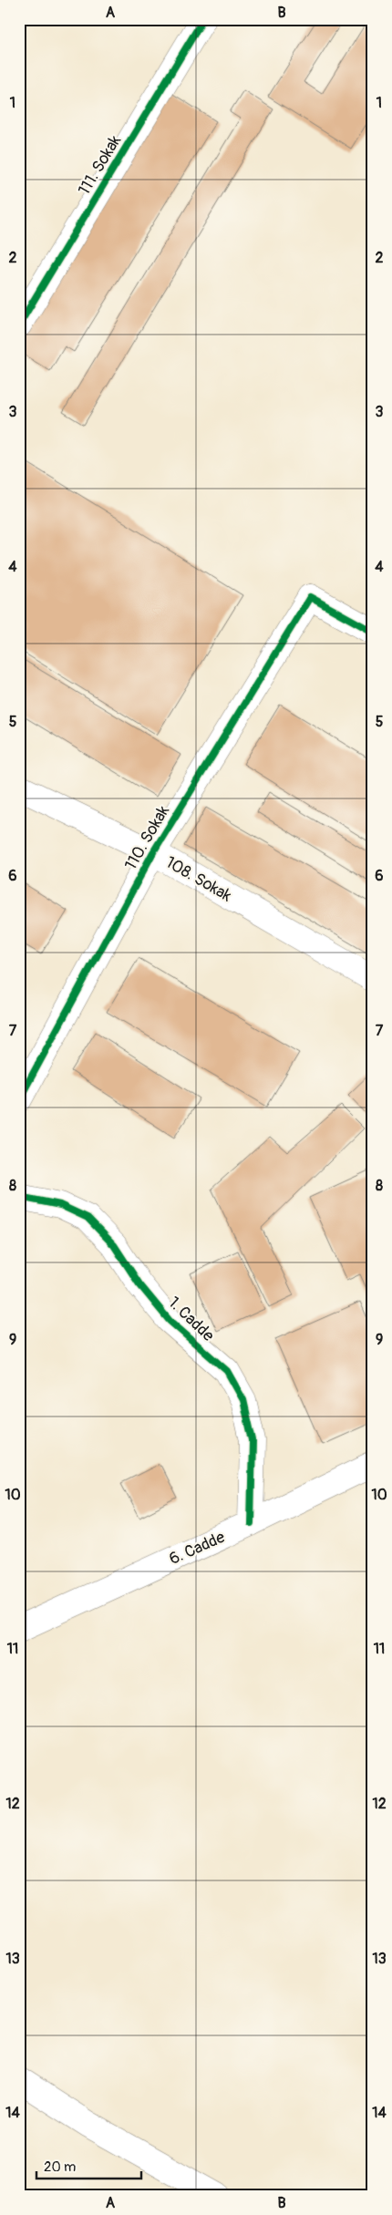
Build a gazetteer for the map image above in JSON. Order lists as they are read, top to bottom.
{
  "streets": {
    "street": [
      "111. Sokak",
      "110. Sokak",
      "108. Sokak",
      "1. Cadde",
      "6. Cadde"
    ]
  },
  "crossings": [
    ["110. Sokak", "108. Sokak"],
    ["1. Cadde", "6. Cadde"]
  ],
  "scale_bar": "20 m",
  "grid": {
    "columns": ["A", "B"],
    "rows": [
      "1",
      "2",
      "3",
      "4",
      "5",
      "6",
      "7",
      "8",
      "9",
      "10",
      "11",
      "12",
      "13",
      "14"
    ]
  }
}
